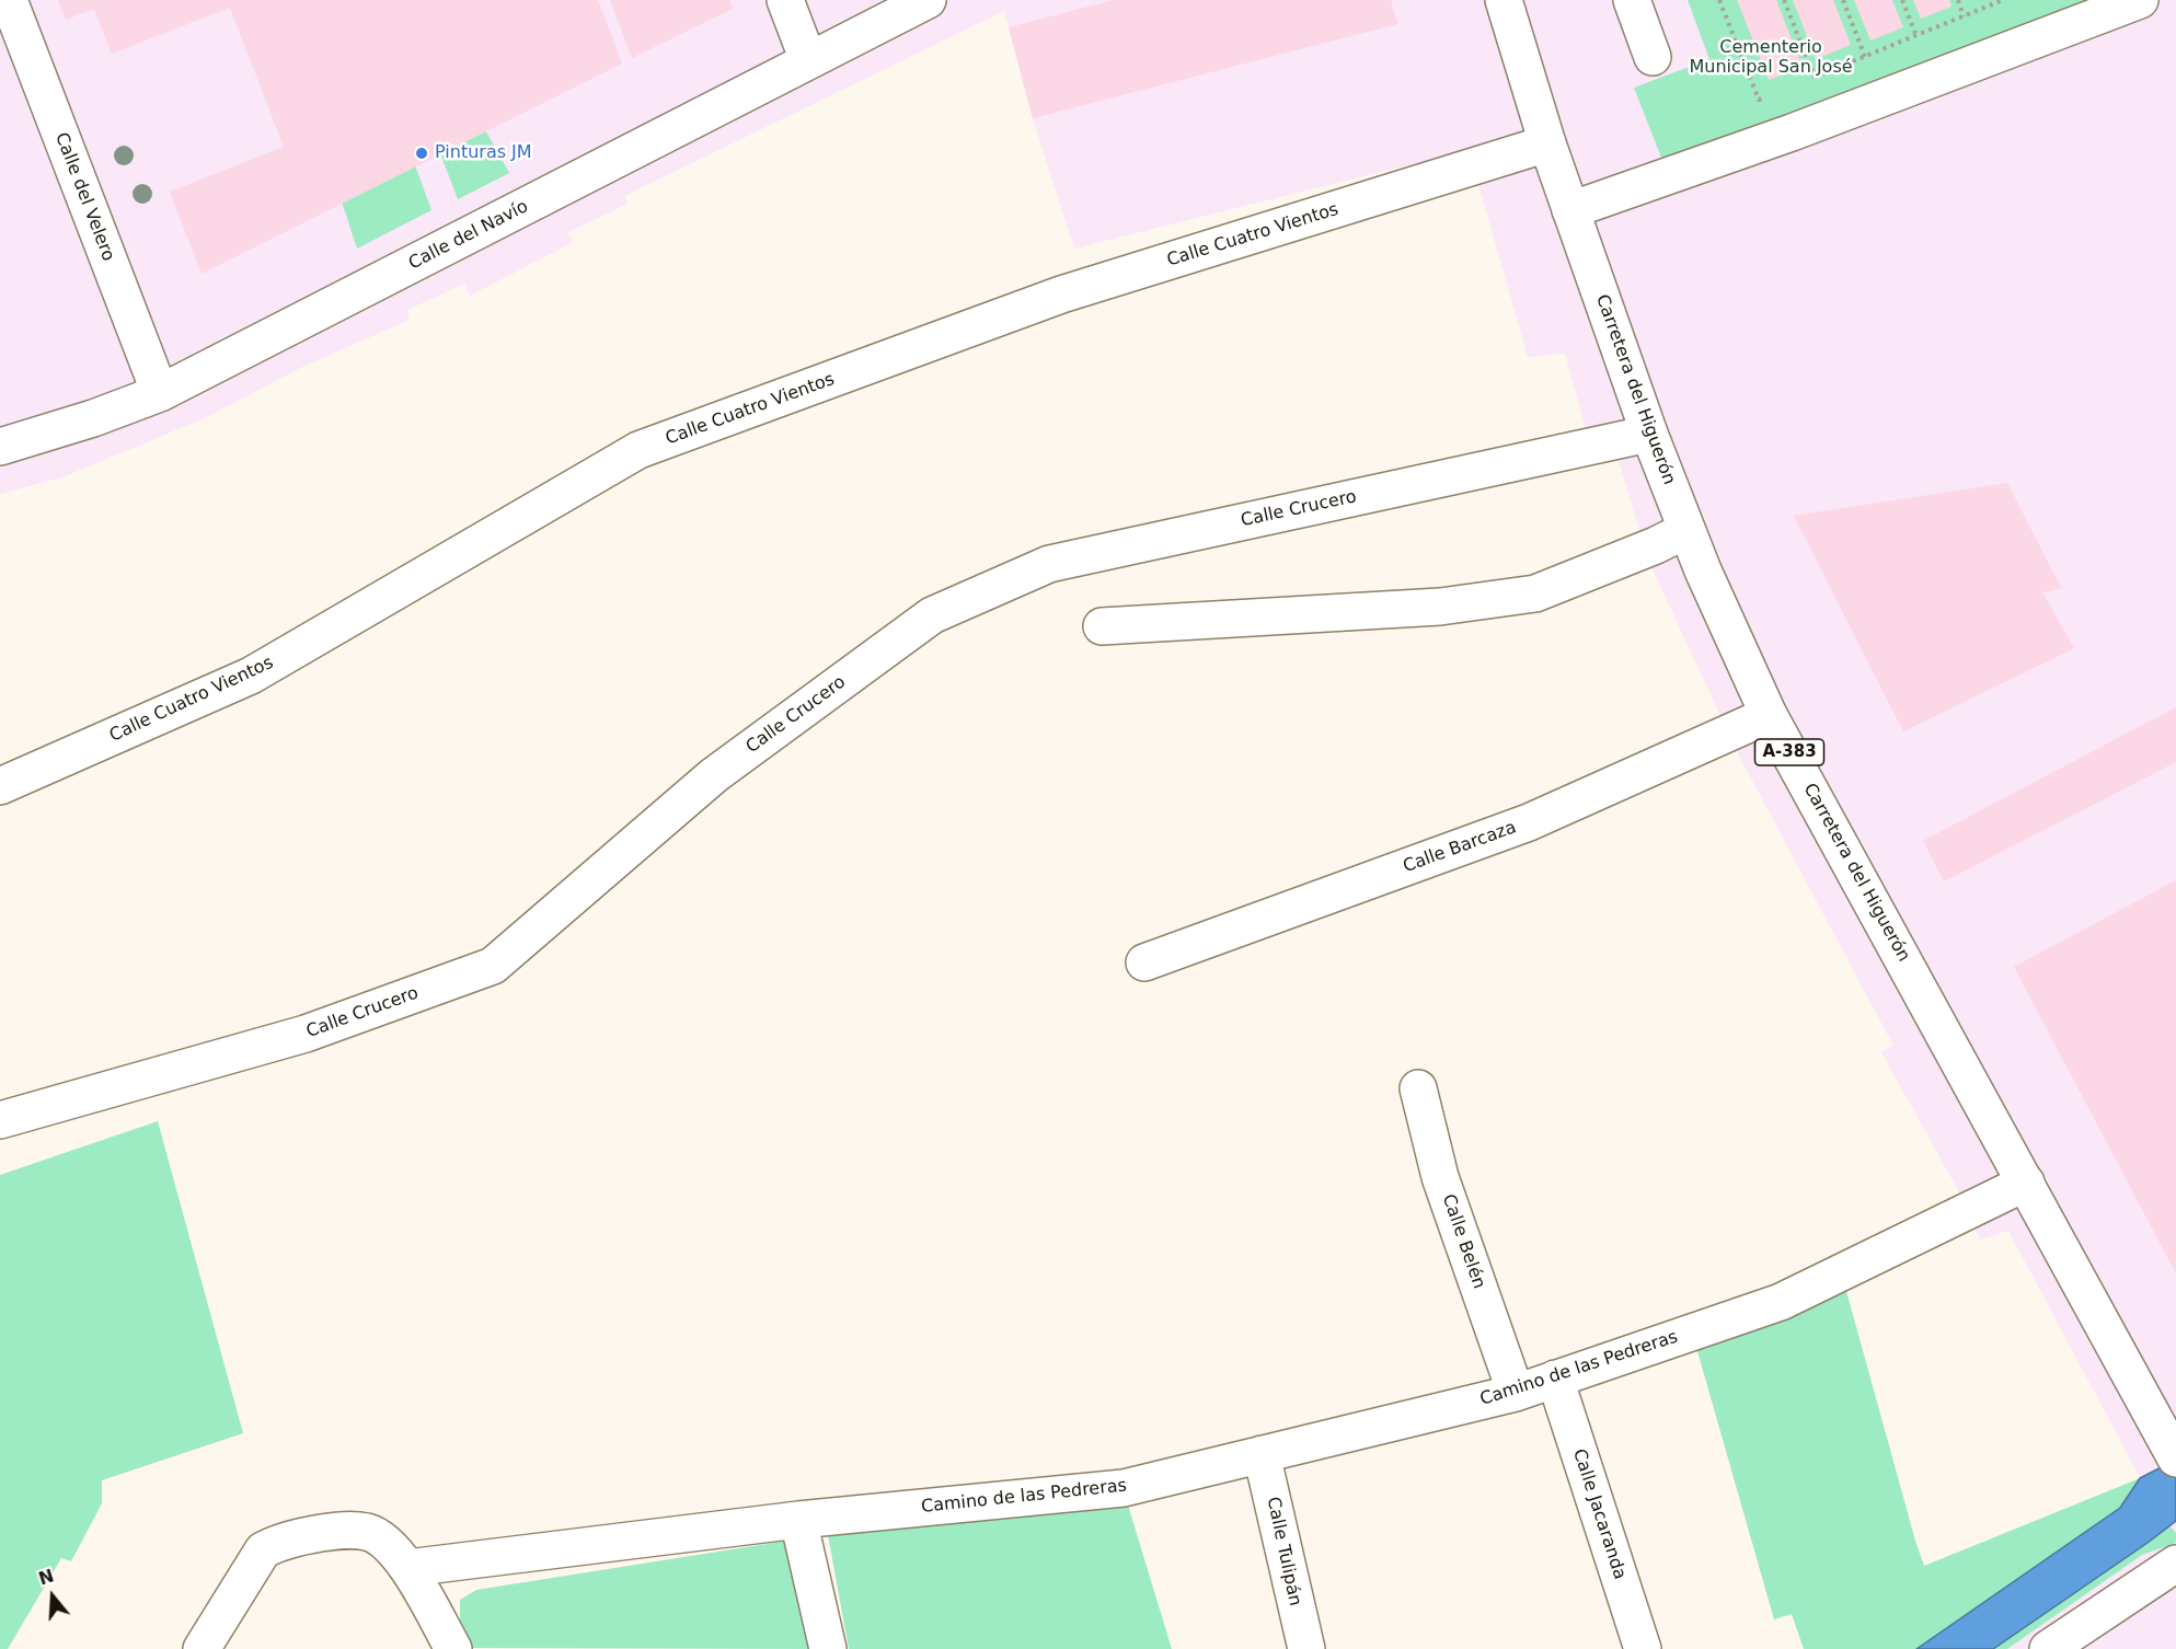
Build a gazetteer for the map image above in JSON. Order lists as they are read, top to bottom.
{
  "streets": {
    "street": [
      "Calle del Velero",
      "Calle del Navío",
      "Calle Cuatro Vientos",
      "Carretera del Higuerón",
      "Calle Crucero",
      "A-383",
      "Calle Barcaza",
      "Calle Belén",
      "Camino de las Pedreras",
      "Calle Jacaranda",
      "Calle Tulipán"
    ]
  },
  "crossings": [
    ["Calle del Velero", "Calle del Navío"],
    ["Calle Cuatro Vientos", "Carretera del Higuerón"],
    ["Carretera del Higuerón", "Calle Crucero"],
    ["Carretera del Higuerón", "Calle Barcaza"],
    ["Carretera del Higuerón", "Camino de las Pedreras"],
    ["Calle Belén", "Camino de las Pedreras"],
    ["Camino de las Pedreras", "Calle Jacaranda"],
    ["Camino de las Pedreras", "Calle Tulipán"]
  ],
  "parks": ["Cementerio Municipal San José"],
  "places": ["Pinturas JM"],
  "north": "top"
}
